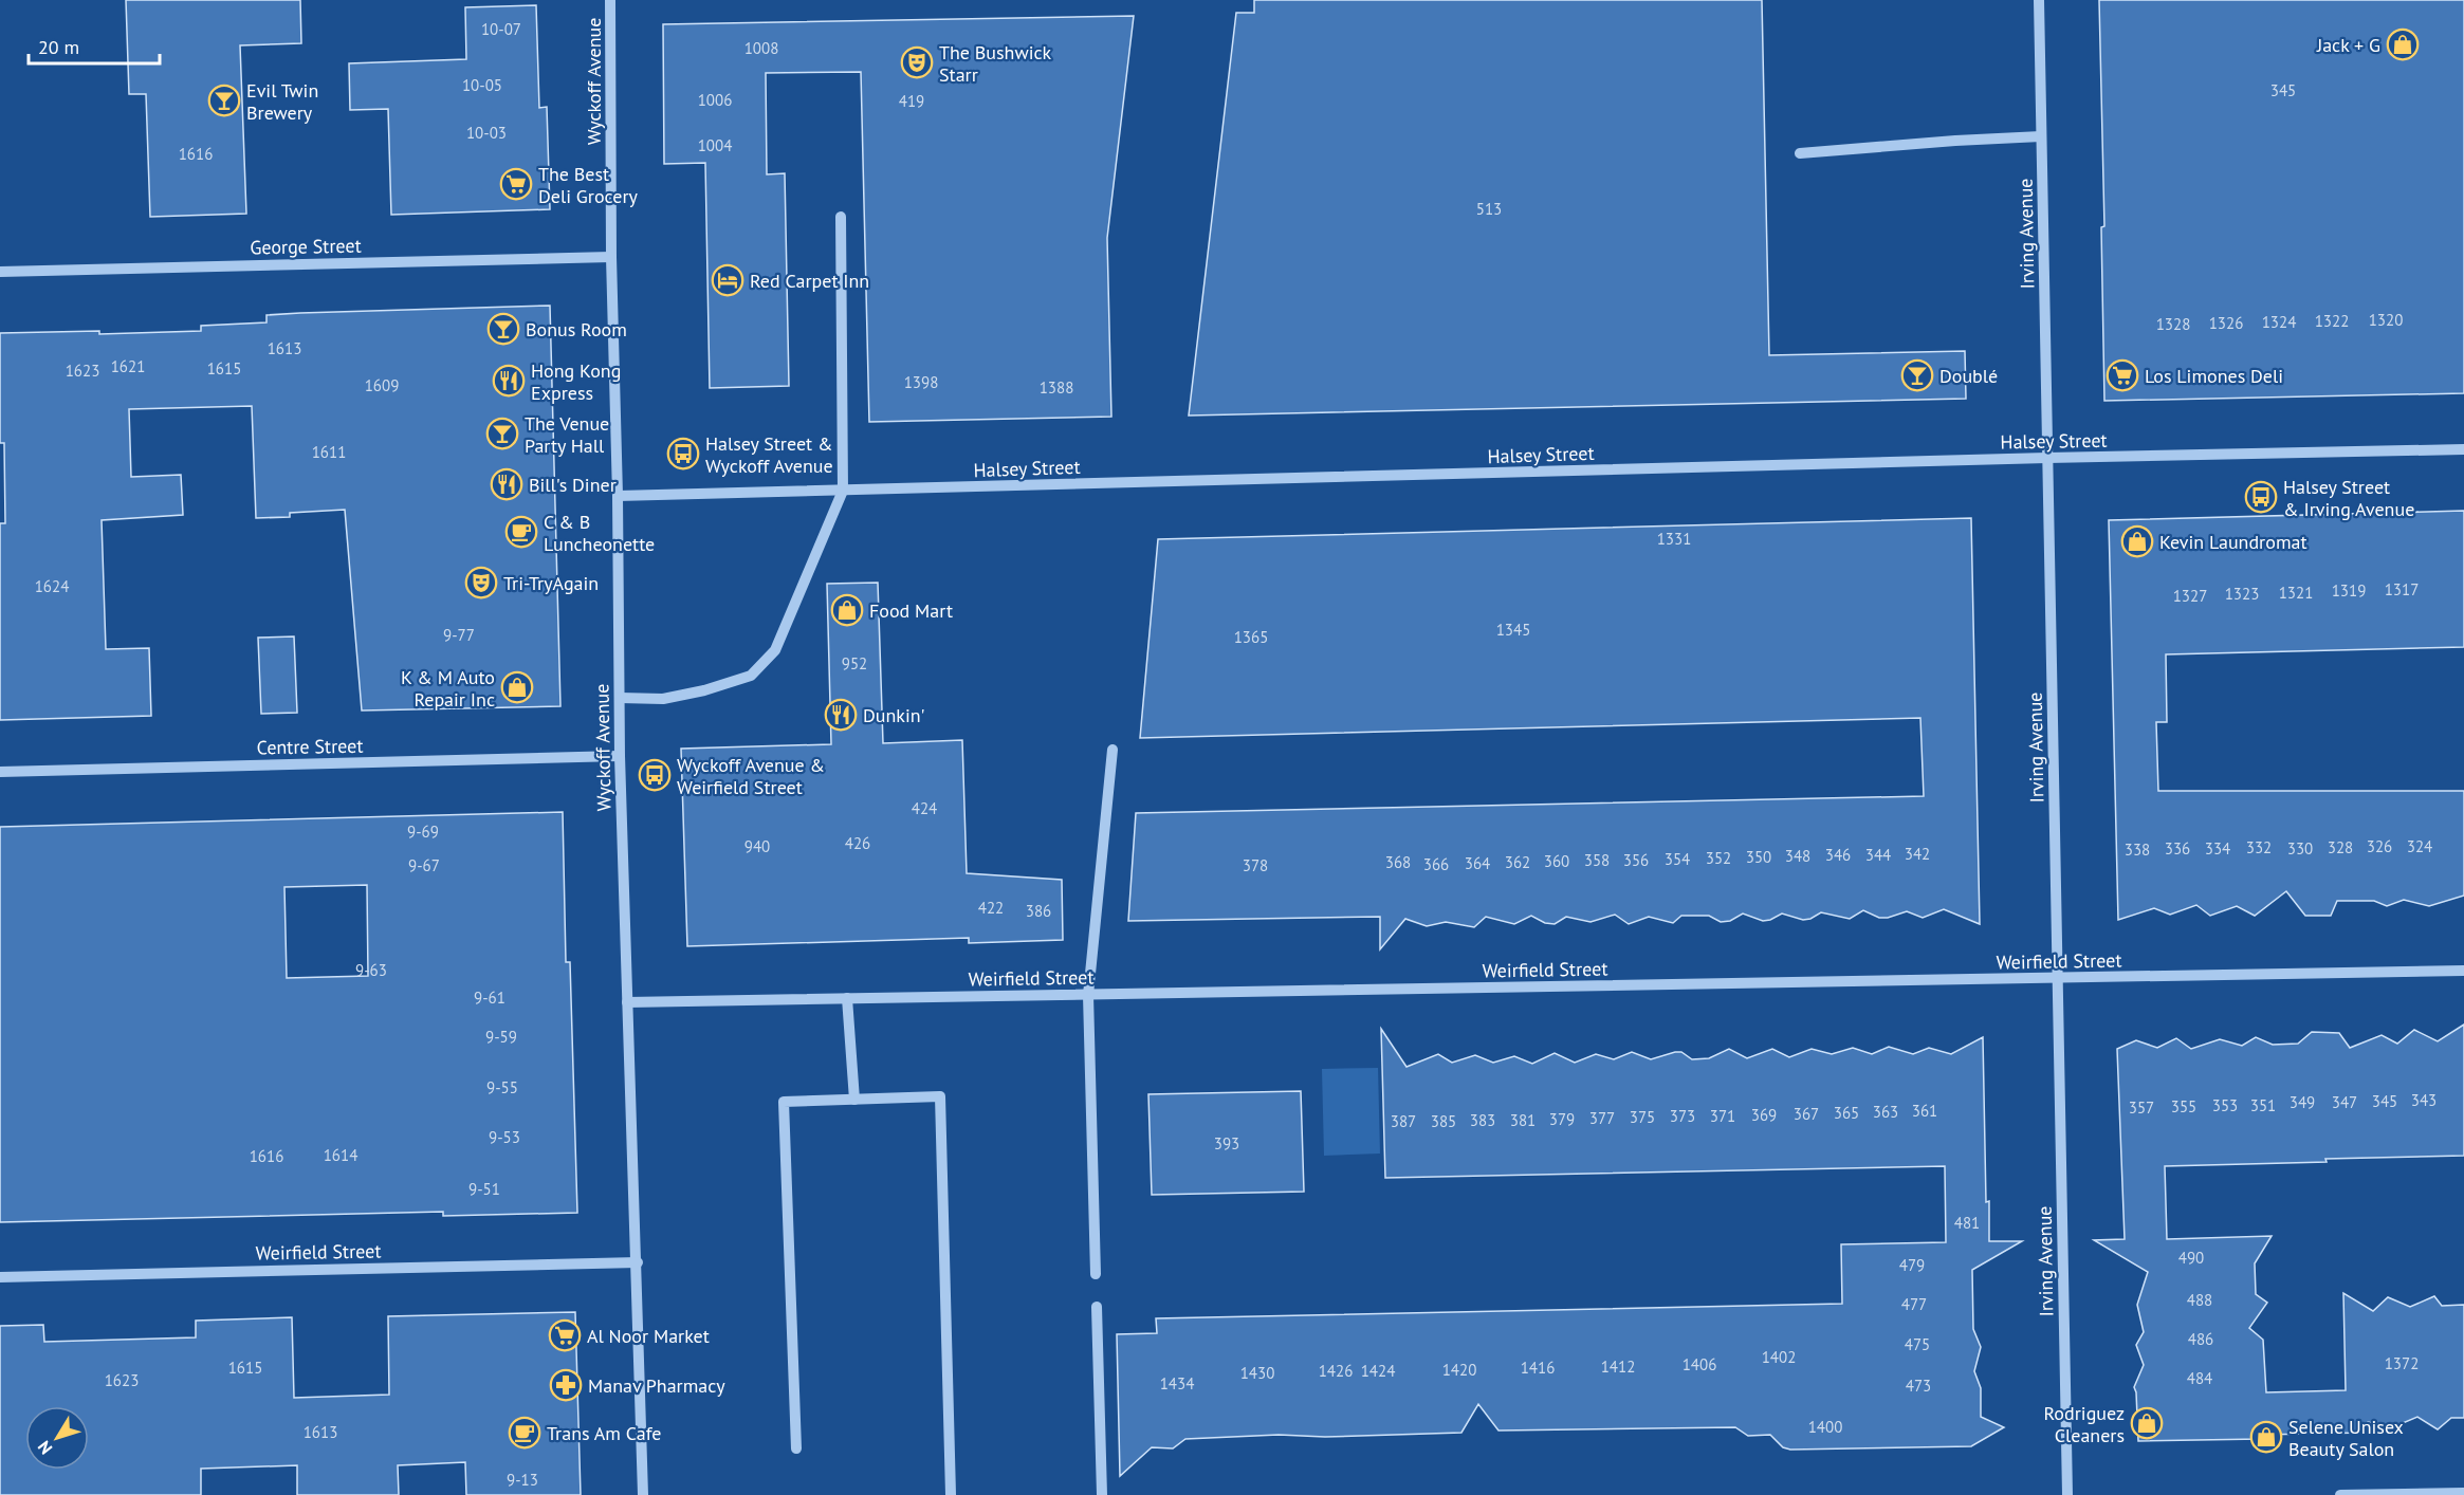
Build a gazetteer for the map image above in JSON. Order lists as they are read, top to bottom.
{
  "streets": {
    "street": [
      "Wyckoff Avenue",
      "Irving Avenue",
      "George Street",
      "Halsey Street",
      "Centre Street",
      "Weirfield Street"
    ]
  },
  "crossings": [
    ["Wyckoff Avenue", "George Street"],
    ["Wyckoff Avenue", "Halsey Street"],
    ["Wyckoff Avenue", "Centre Street"],
    ["Wyckoff Avenue", "Weirfield Street"],
    ["Irving Avenue", "Halsey Street"],
    ["Irving Avenue", "Weirfield Street"]
  ],
  "places": {
    "shop": [
      "Jack + G",
      "Kevin Laundromat",
      "Food Mart",
      "K & M Auto Repair Inc",
      "Rodriguez Cleaners",
      "Selene Unisex Beauty Salon"
    ],
    "theatre": ["The Bushwick Starr", "Tri-TryAgain"],
    "bar": [
      "Evil Twin Brewery",
      "Bonus Room",
      "Doublé",
      "The Venue Party Hall"
    ],
    "supermarket": ["The Best Deli Grocery", "Los Limones Deli", "Al Noor Market"],
    "hotel": ["Red Carpet Inn"],
    "restaurant": ["Hong Kong Express", "Bill's Diner", "Dunkin'"],
    "bus stop": ["Halsey Street & Wyckoff Avenue", "Halsey Street & Irving Avenue", "Wyckoff Avenue & Weirfield Street"],
    "cafe": ["C & B Luncheonette", "Trans Am Cafe"],
    "pharmacy": ["Manav Pharmacy"]
  },
  "house_numbers": [
    "10-07",
    "1008",
    "10-05",
    "345",
    "1006",
    "419",
    "10-03",
    "1004",
    "1616",
    "513",
    "1320",
    "1322",
    "1324",
    "1326",
    "1328",
    "1613",
    "1621",
    "1615",
    "1623",
    "1398",
    "1609",
    "1388",
    "1611",
    "1331",
    "1624",
    "1317",
    "1319",
    "1321",
    "1323",
    "1327",
    "1345",
    "9-77",
    "1365",
    "952",
    "424",
    "9-69",
    "426",
    "940",
    "326",
    "324",
    "332",
    "328",
    "336",
    "334",
    "330",
    "338",
    "342",
    "346",
    "344",
    "348",
    "350",
    "352",
    "354",
    "358",
    "356",
    "360",
    "368",
    "362",
    "364",
    "366",
    "9-67",
    "378",
    "422",
    "386",
    "9-63",
    "9-61",
    "9-59",
    "9-55",
    "343",
    "345",
    "349",
    "347",
    "353",
    "351",
    "355",
    "357",
    "361",
    "363",
    "365",
    "367",
    "369",
    "373",
    "371",
    "375",
    "377",
    "379",
    "383",
    "381",
    "387",
    "385",
    "9-53",
    "393",
    "1614",
    "1616",
    "9-51",
    "481",
    "490",
    "479",
    "488",
    "477",
    "486",
    "475",
    "1402",
    "1372",
    "1406",
    "1412",
    "1615",
    "1416",
    "1420",
    "1426",
    "1424",
    "1430",
    "484",
    "1623",
    "1434",
    "473",
    "1400",
    "1613",
    "9-13"
  ],
  "scale_bar": "20 m",
  "north": "bottom left"
}
